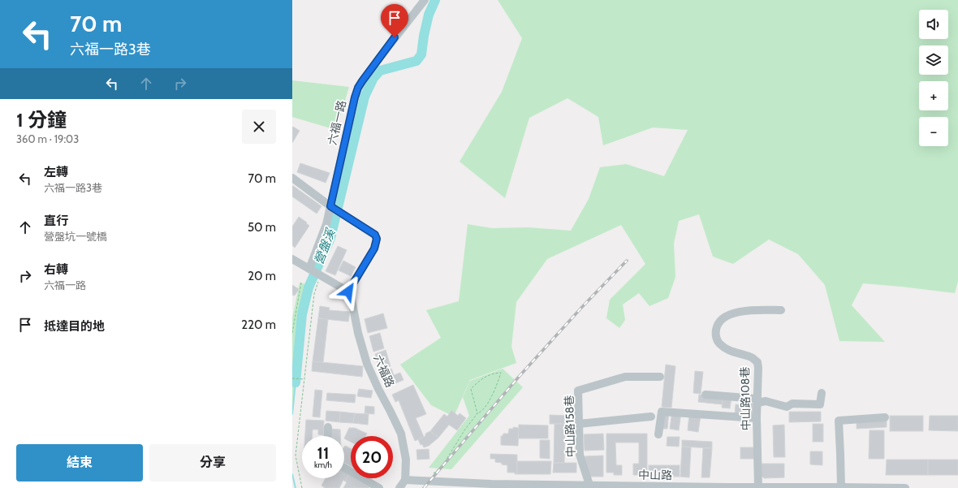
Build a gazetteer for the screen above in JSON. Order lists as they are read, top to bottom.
{
  "streets": {
    "street": [
      "六福一路",
      "六福路",
      "中山路108巷",
      "中山路158巷",
      "中山路"
    ]
  },
  "crossings": [
    ["六福路", "中山路"],
    ["中山路108巷", "中山路"],
    ["中山路158巷", "中山路"]
  ],
  "water": ["營盤溪"],
  "page": {
    "turn": ["70 m", "六福一路3巷"],
    "map_buttons": ["+", "−"],
    "heading": ["1 分鐘", "360 m · 19:03"],
    "list": [
      {
        "name": "左轉",
        "note": "六福一路3巷",
        "value": "70 m"
      },
      {
        "name": "直行",
        "note": "營盤坑一號橋",
        "value": "50 m"
      },
      {
        "name": "右轉",
        "note": "六福一路",
        "value": "20 m"
      },
      {
        "name": "抵達目的地",
        "value": "220 m"
      }
    ],
    "speed": "11 km/h",
    "limit": "20",
    "buttons": ["結束", "分享"]
  }
}
